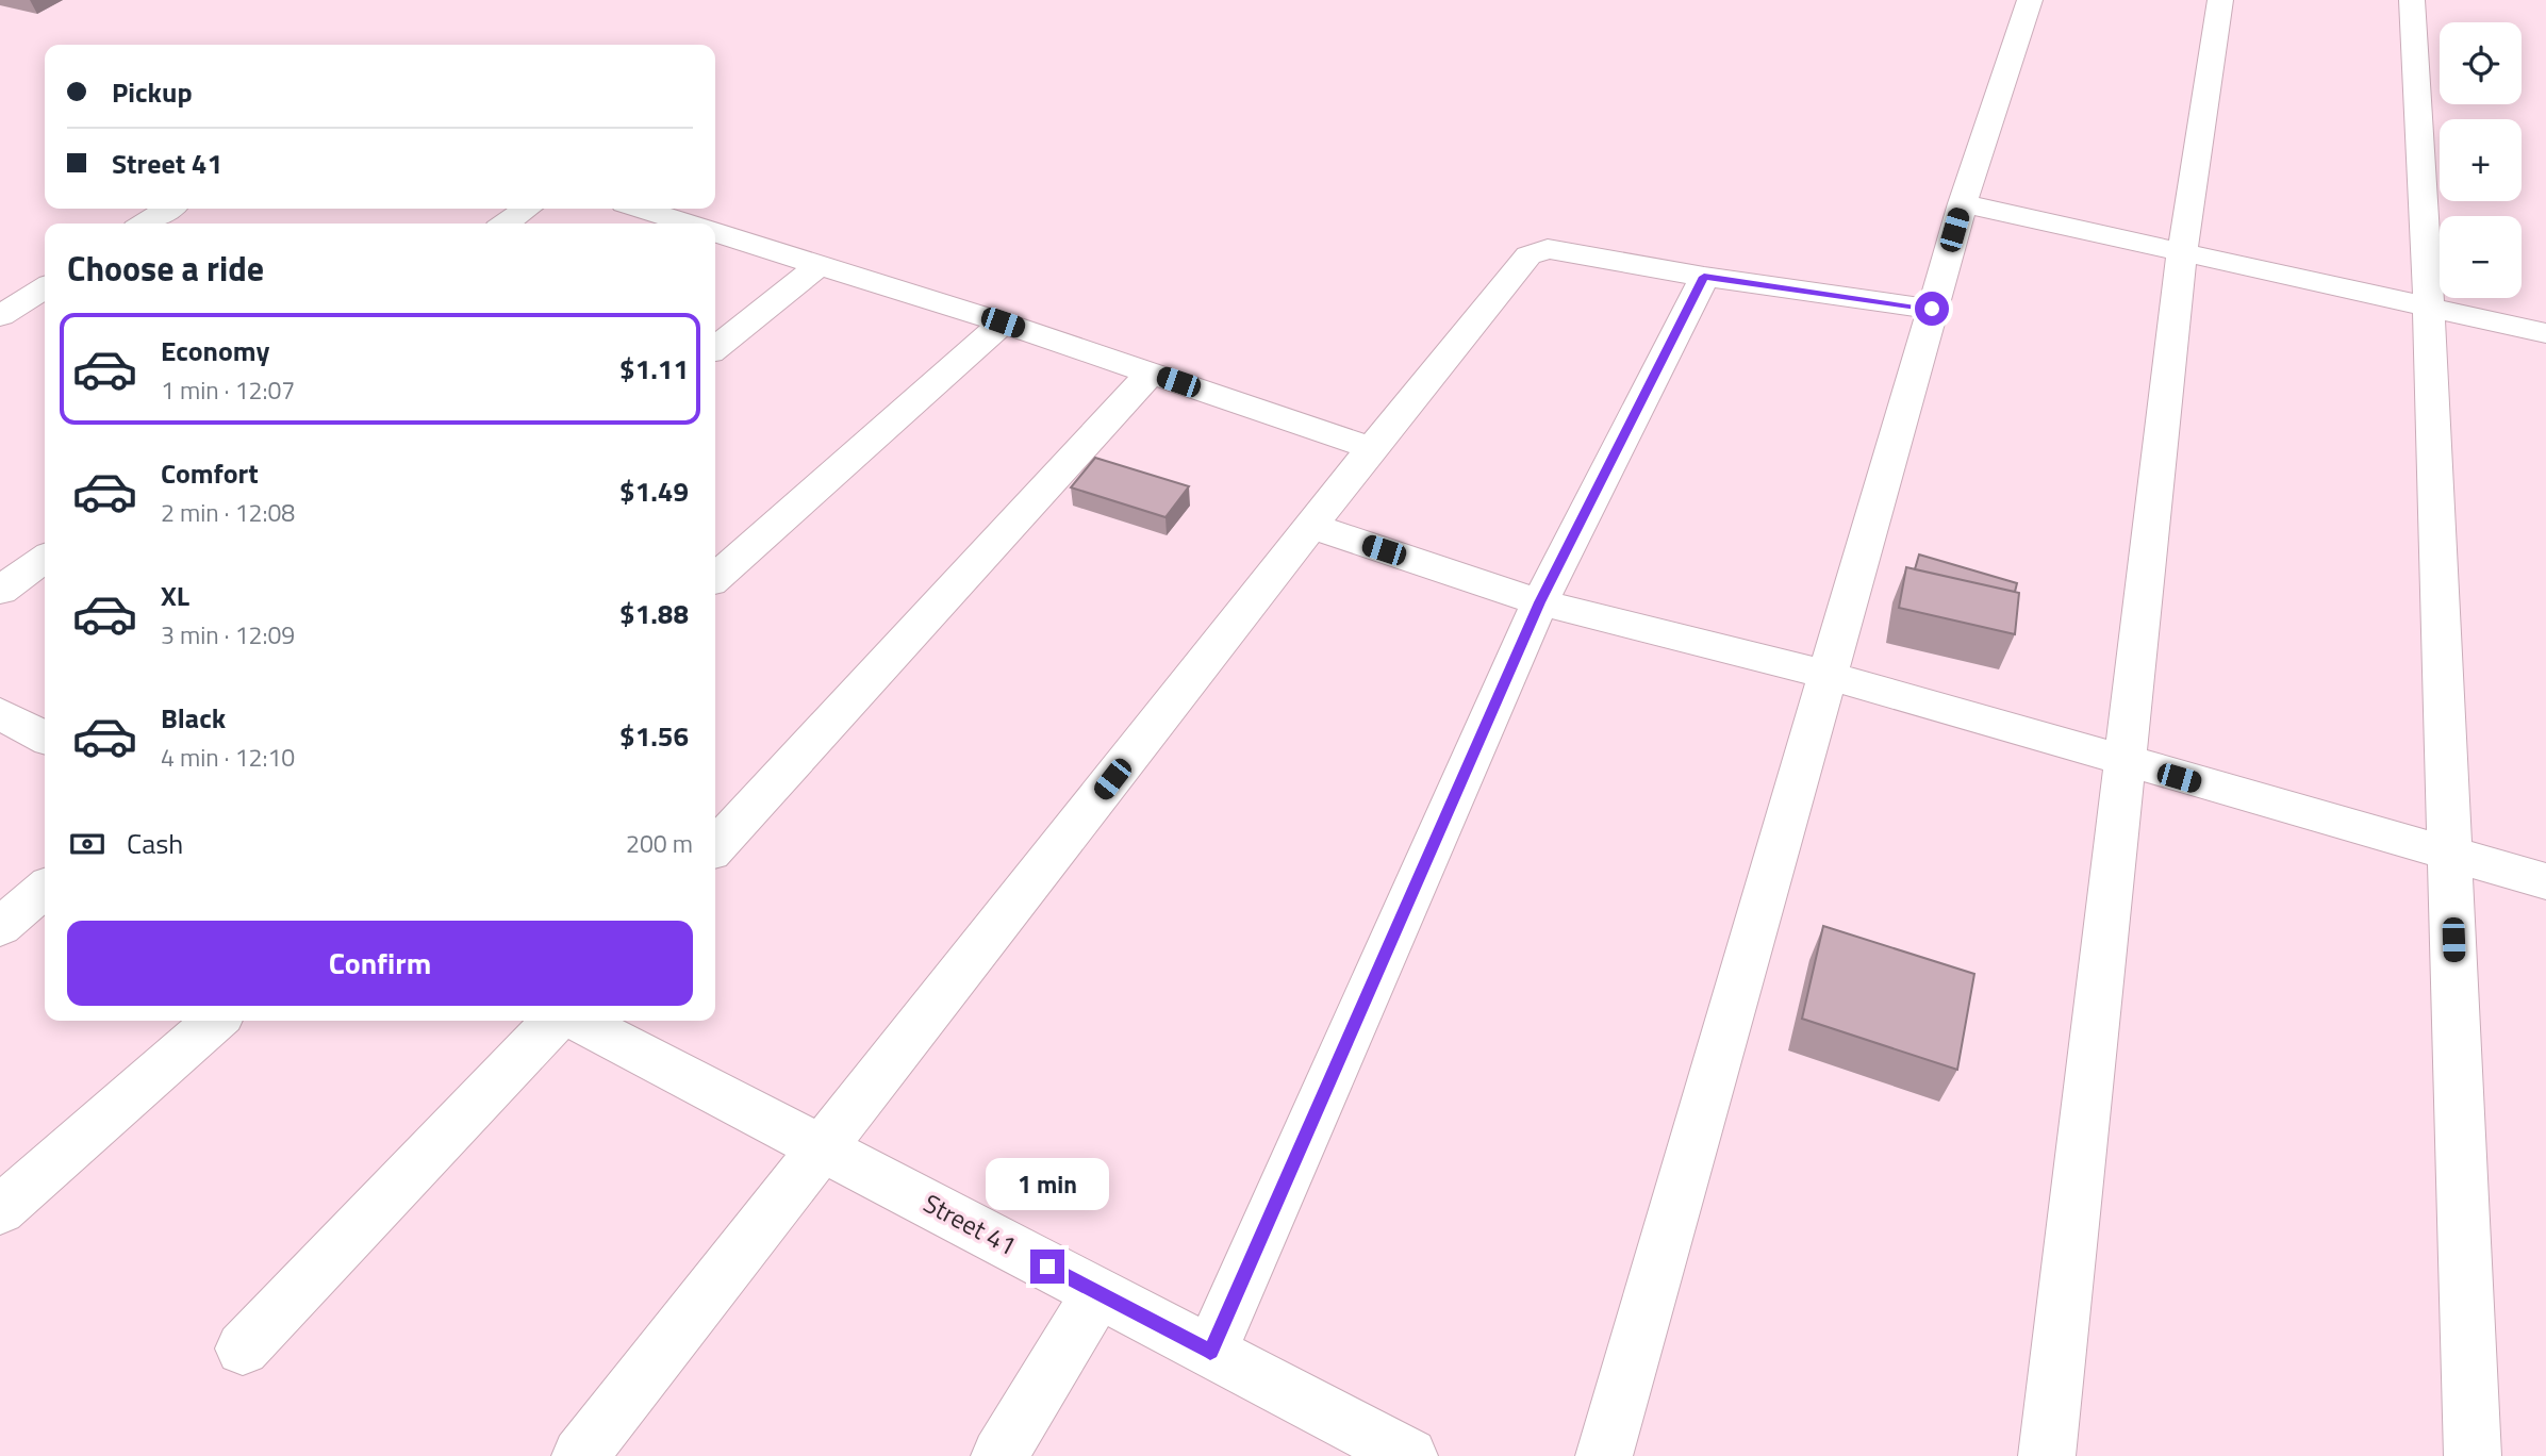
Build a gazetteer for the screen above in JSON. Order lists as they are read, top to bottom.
{
  "streets": {
    "street": ["Street 41"]
  },
  "page": {
    "map_buttons": ["+", "−"],
    "banner": ["Pickup", "Street 41"],
    "heading": "Choose a ride",
    "list": [
      {
        "name": "Economy",
        "note": "1 min · 12:07",
        "value": "$1.11"
      },
      {
        "name": "Comfort",
        "note": "2 min · 12:08",
        "value": "$1.49"
      },
      {
        "name": "XL",
        "note": "3 min · 12:09",
        "value": "$1.88"
      },
      {
        "name": "Black",
        "note": "4 min · 12:10",
        "value": "$1.56"
      }
    ],
    "pay": ["Cash", "200 m"],
    "buttons": "Confirm",
    "bubble": "1 min"
  }
}
